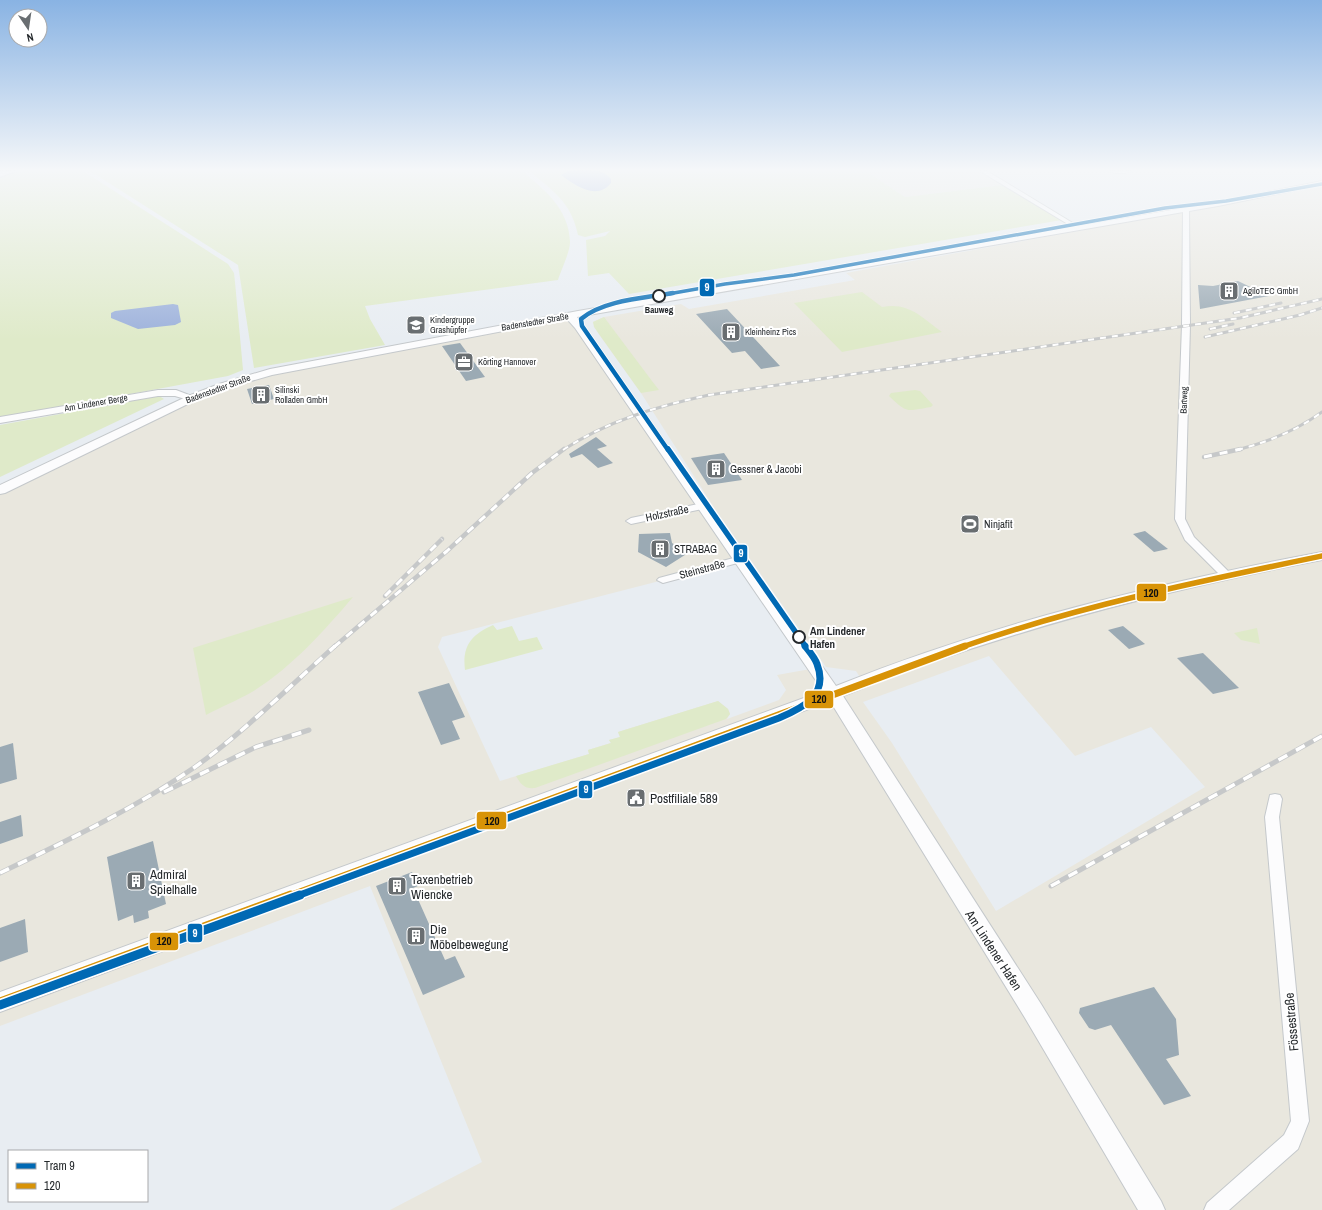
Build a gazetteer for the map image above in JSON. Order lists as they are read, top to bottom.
{
  "streets": {
    "street": [
      "Badenstedter Straße",
      "Bartweg",
      "Am Lindener Berge",
      "Holzstraße",
      "Steinstraße",
      "Am Lindener Hafen",
      "Fössestraße"
    ]
  },
  "crossings": [
    ["Badenstedter Straße", "Am Lindener Berge"]
  ],
  "places": {
    "building": [
      "AgiloTEC GmbH",
      "Kleinheinz Pics",
      "Silinski Rolladen GmbH",
      "Gessner & Jacobi",
      "STRABAG",
      "Admiral Spielhalle",
      "Taxenbetrieb Wiencke",
      "Die Möbelbewegung"
    ],
    "other": ["Bauweg", "Am Lindener Hafen"],
    "school or university": ["Kindergruppe Grashüpfer"],
    "office": ["Körting Hannover"],
    "sports": ["Ninjafit"],
    "public building": ["Postfiliale 589"]
  },
  "lines": ["tram line 9", "transit line 120"],
  "legend": ["Tram 9", "120"],
  "north": "bottom"
}
